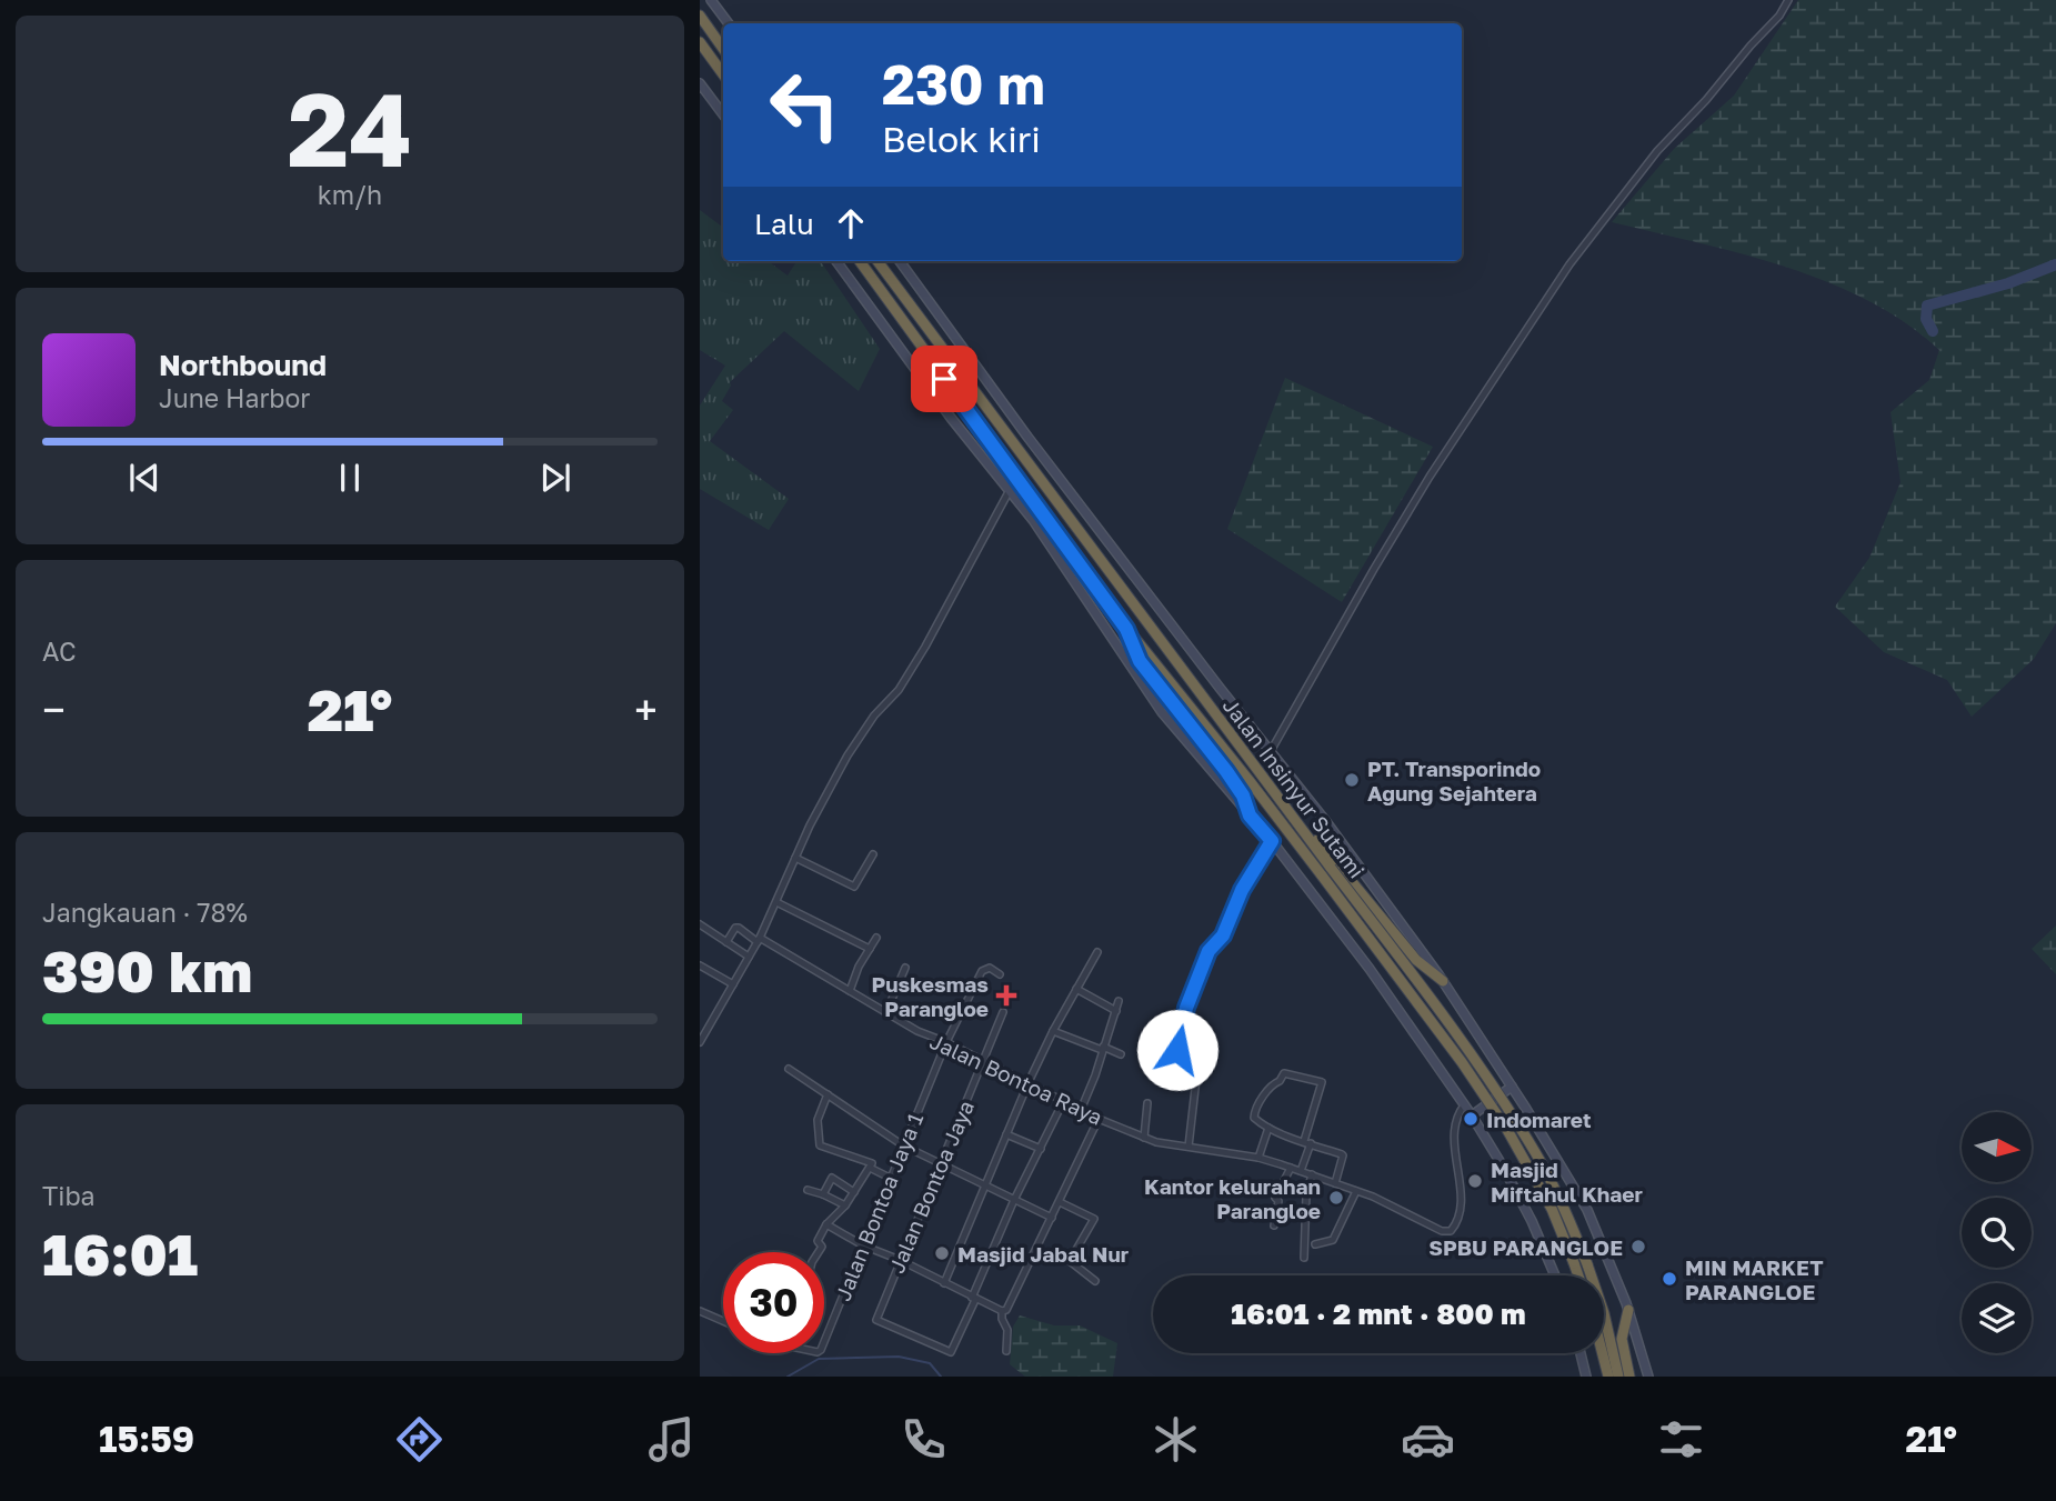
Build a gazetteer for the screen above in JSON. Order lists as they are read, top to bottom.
{
  "streets": {
    "highway": ["Jalan Insinyur Sutami"],
    "street": ["Jalan Bontoa Raya", "Jalan Bontoa Jaya", "Jalan Bontoa Jaya 1"]
  },
  "crossings": [
    ["Jalan Bontoa Raya", "Jalan Bontoa Jaya"],
    ["Jalan Bontoa Raya", "Jalan Bontoa Jaya 1"]
  ],
  "places": {
    "other": [
      "PT. Transporindo Agung Sejahtera",
      "Indomaret",
      "Masjid Miftahul Khaer",
      "Kantor kelurahan Parangloe",
      "SPBU PARANGLOE",
      "Masjid Jabal Nur",
      "MIN MARKET PARANGLOE"
    ],
    "health": ["Puskesmas Parangloe"]
  },
  "north": "right",
  "page": {
    "tile": [
      ["24", "km/h"],
      "AC",
      ["Jangkauan · 78%", "390 km"],
      ["Tiba", "16:01"]
    ],
    "turn": ["230 m", "Belok kiri"],
    "then": "Lalu",
    "song": ["Northbound", "June Harbor"],
    "heat": ["−", "21°", "+"],
    "limit": "30",
    "trip": "16:01 · 2 mnt · 800 m",
    "tabs": ["15:59", "21°"]
  }
}
